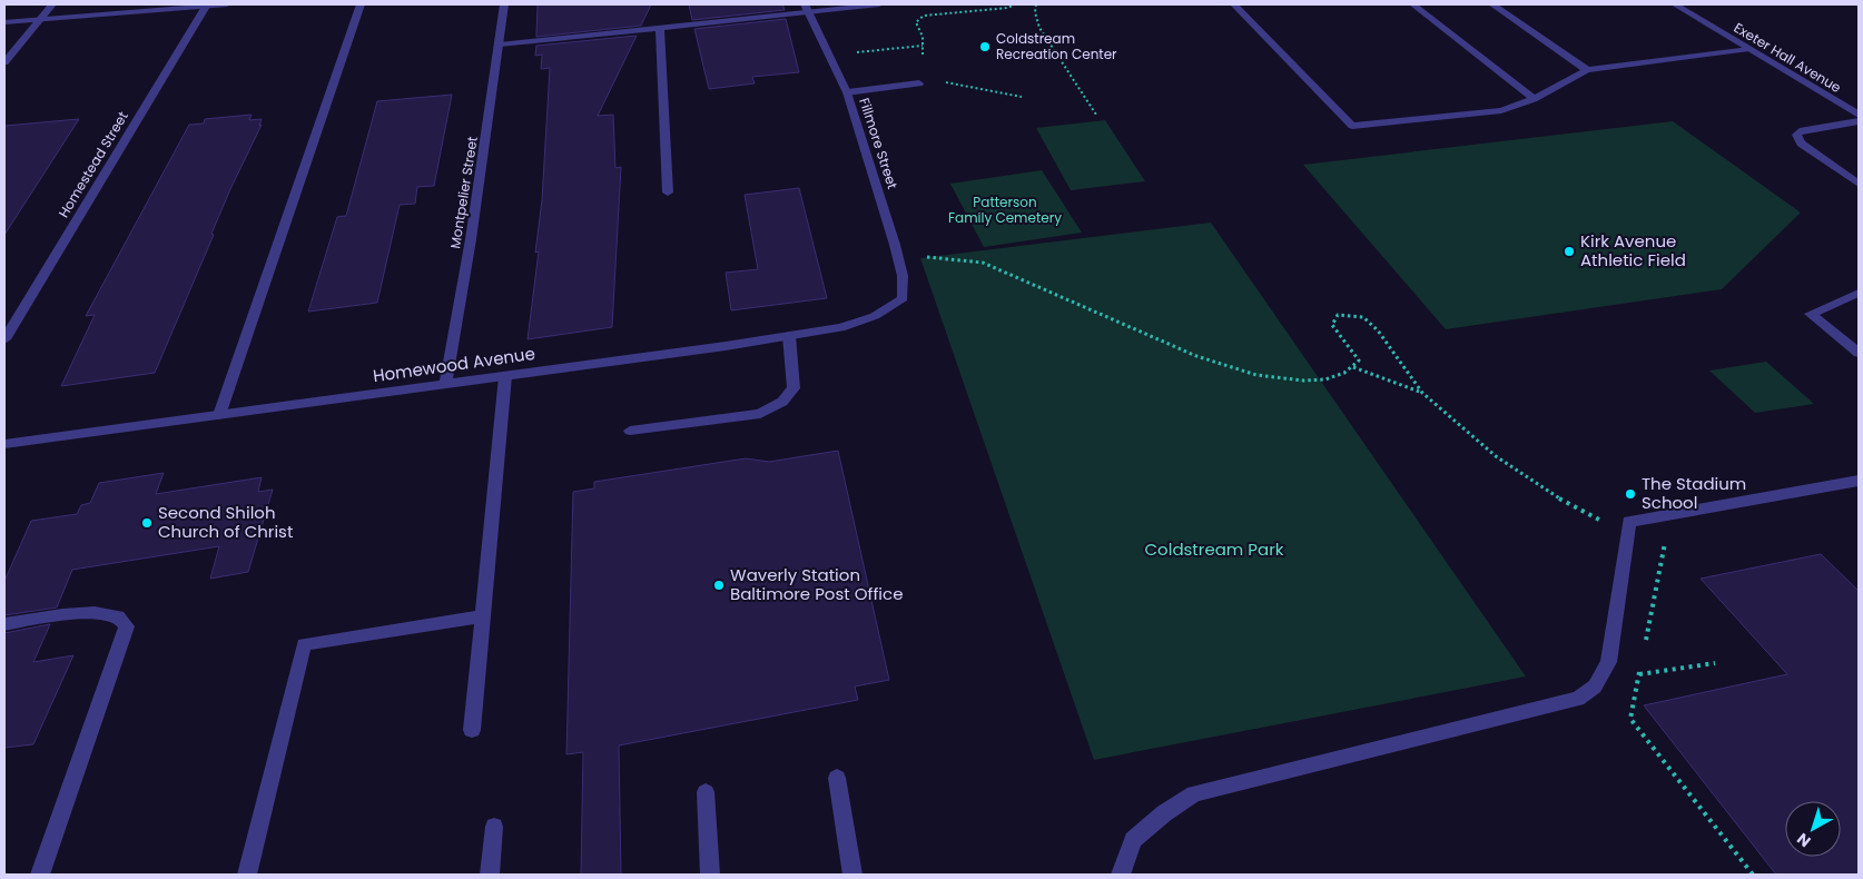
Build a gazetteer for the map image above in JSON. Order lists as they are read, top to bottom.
{
  "streets": {
    "street": [
      "Exeter Hall Avenue",
      "Fillmore Street",
      "Homestead Street",
      "Montpelier Street",
      "Homewood Avenue"
    ]
  },
  "crossings": [
    ["Fillmore Street", "Homewood Avenue"],
    ["Montpelier Street", "Homewood Avenue"]
  ],
  "parks": ["Patterson Family Cemetery", "Coldstream Park"],
  "places": [
    "Coldstream Recreation Center",
    "Kirk Avenue Athletic Field",
    "The Stadium School",
    "Second Shiloh Church of Christ",
    "Waverly Station Baltimore Post Office"
  ],
  "north": "bottom left"
}
